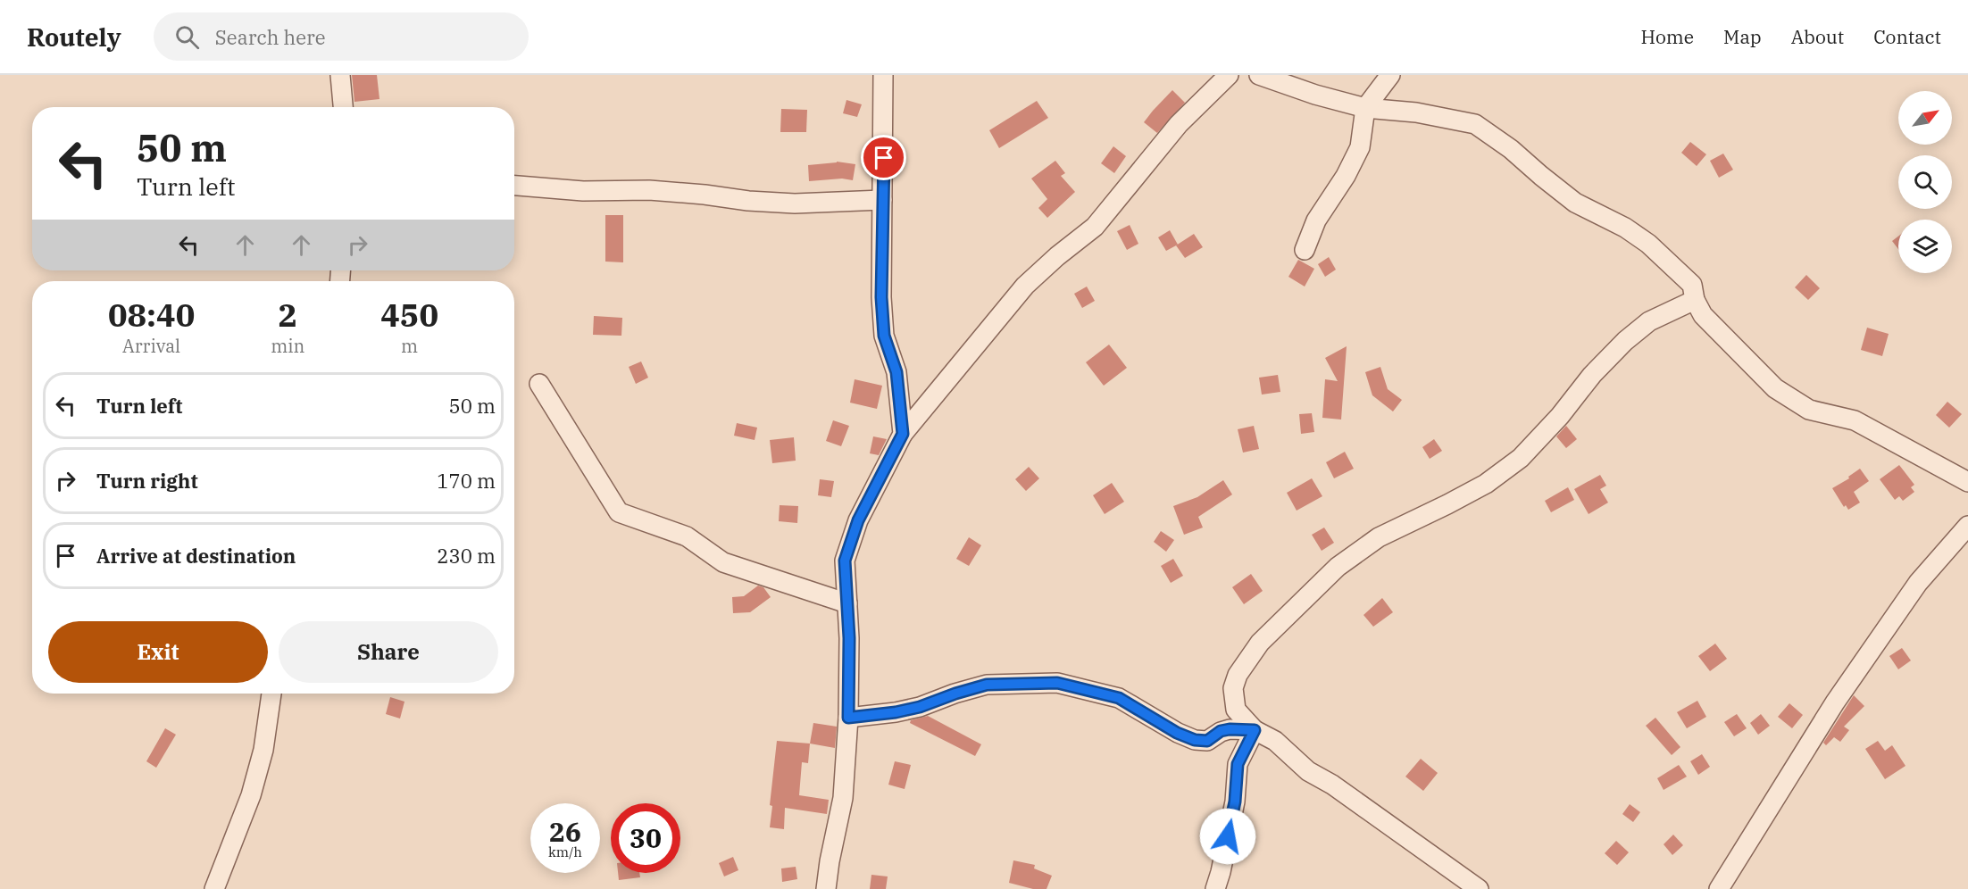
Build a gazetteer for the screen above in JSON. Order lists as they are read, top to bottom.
{
  "north": "top right",
  "page": {
    "header": "Routely",
    "search": "Search here",
    "nav": [
      "Home",
      "Map",
      "About",
      "Contact"
    ],
    "turn": ["50 m", "Turn left"],
    "eta": [
      "08:40",
      "Arrival",
      "2",
      "min",
      "450",
      "m"
    ],
    "list": [
      {
        "name": "Turn left",
        "value": "50 m"
      },
      {
        "name": "Turn right",
        "value": "170 m"
      },
      {
        "name": "Arrive at destination",
        "value": "230 m"
      }
    ],
    "buttons": ["Exit", "Share"],
    "speed": "26 km/h",
    "limit": "30"
  }
}
